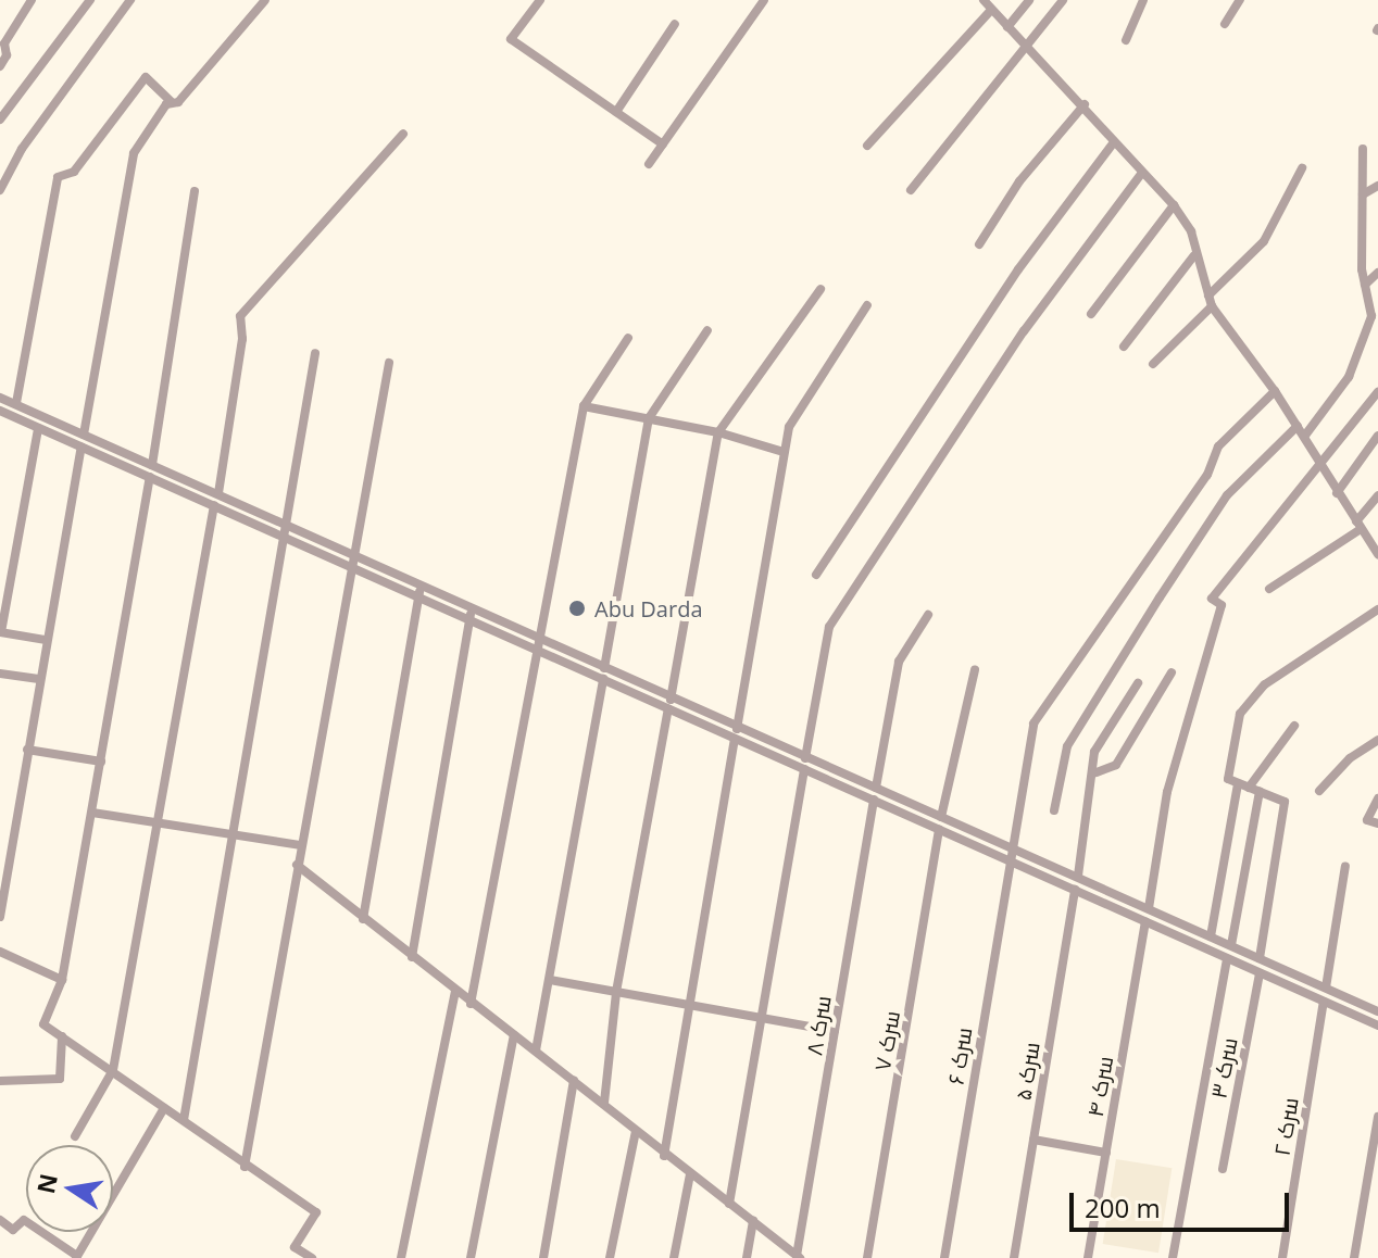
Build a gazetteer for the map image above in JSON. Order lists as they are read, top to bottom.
{
  "streets": {
    "street": [
      "سرک ۸",
      "سرک ۷",
      "سرک ۶",
      "سرک ۳",
      "سرک ۵",
      "سرک ۴",
      "سرک ۲"
    ]
  },
  "places": ["Abu Darda"],
  "scale_bar": "200 m",
  "north": "left"
}
